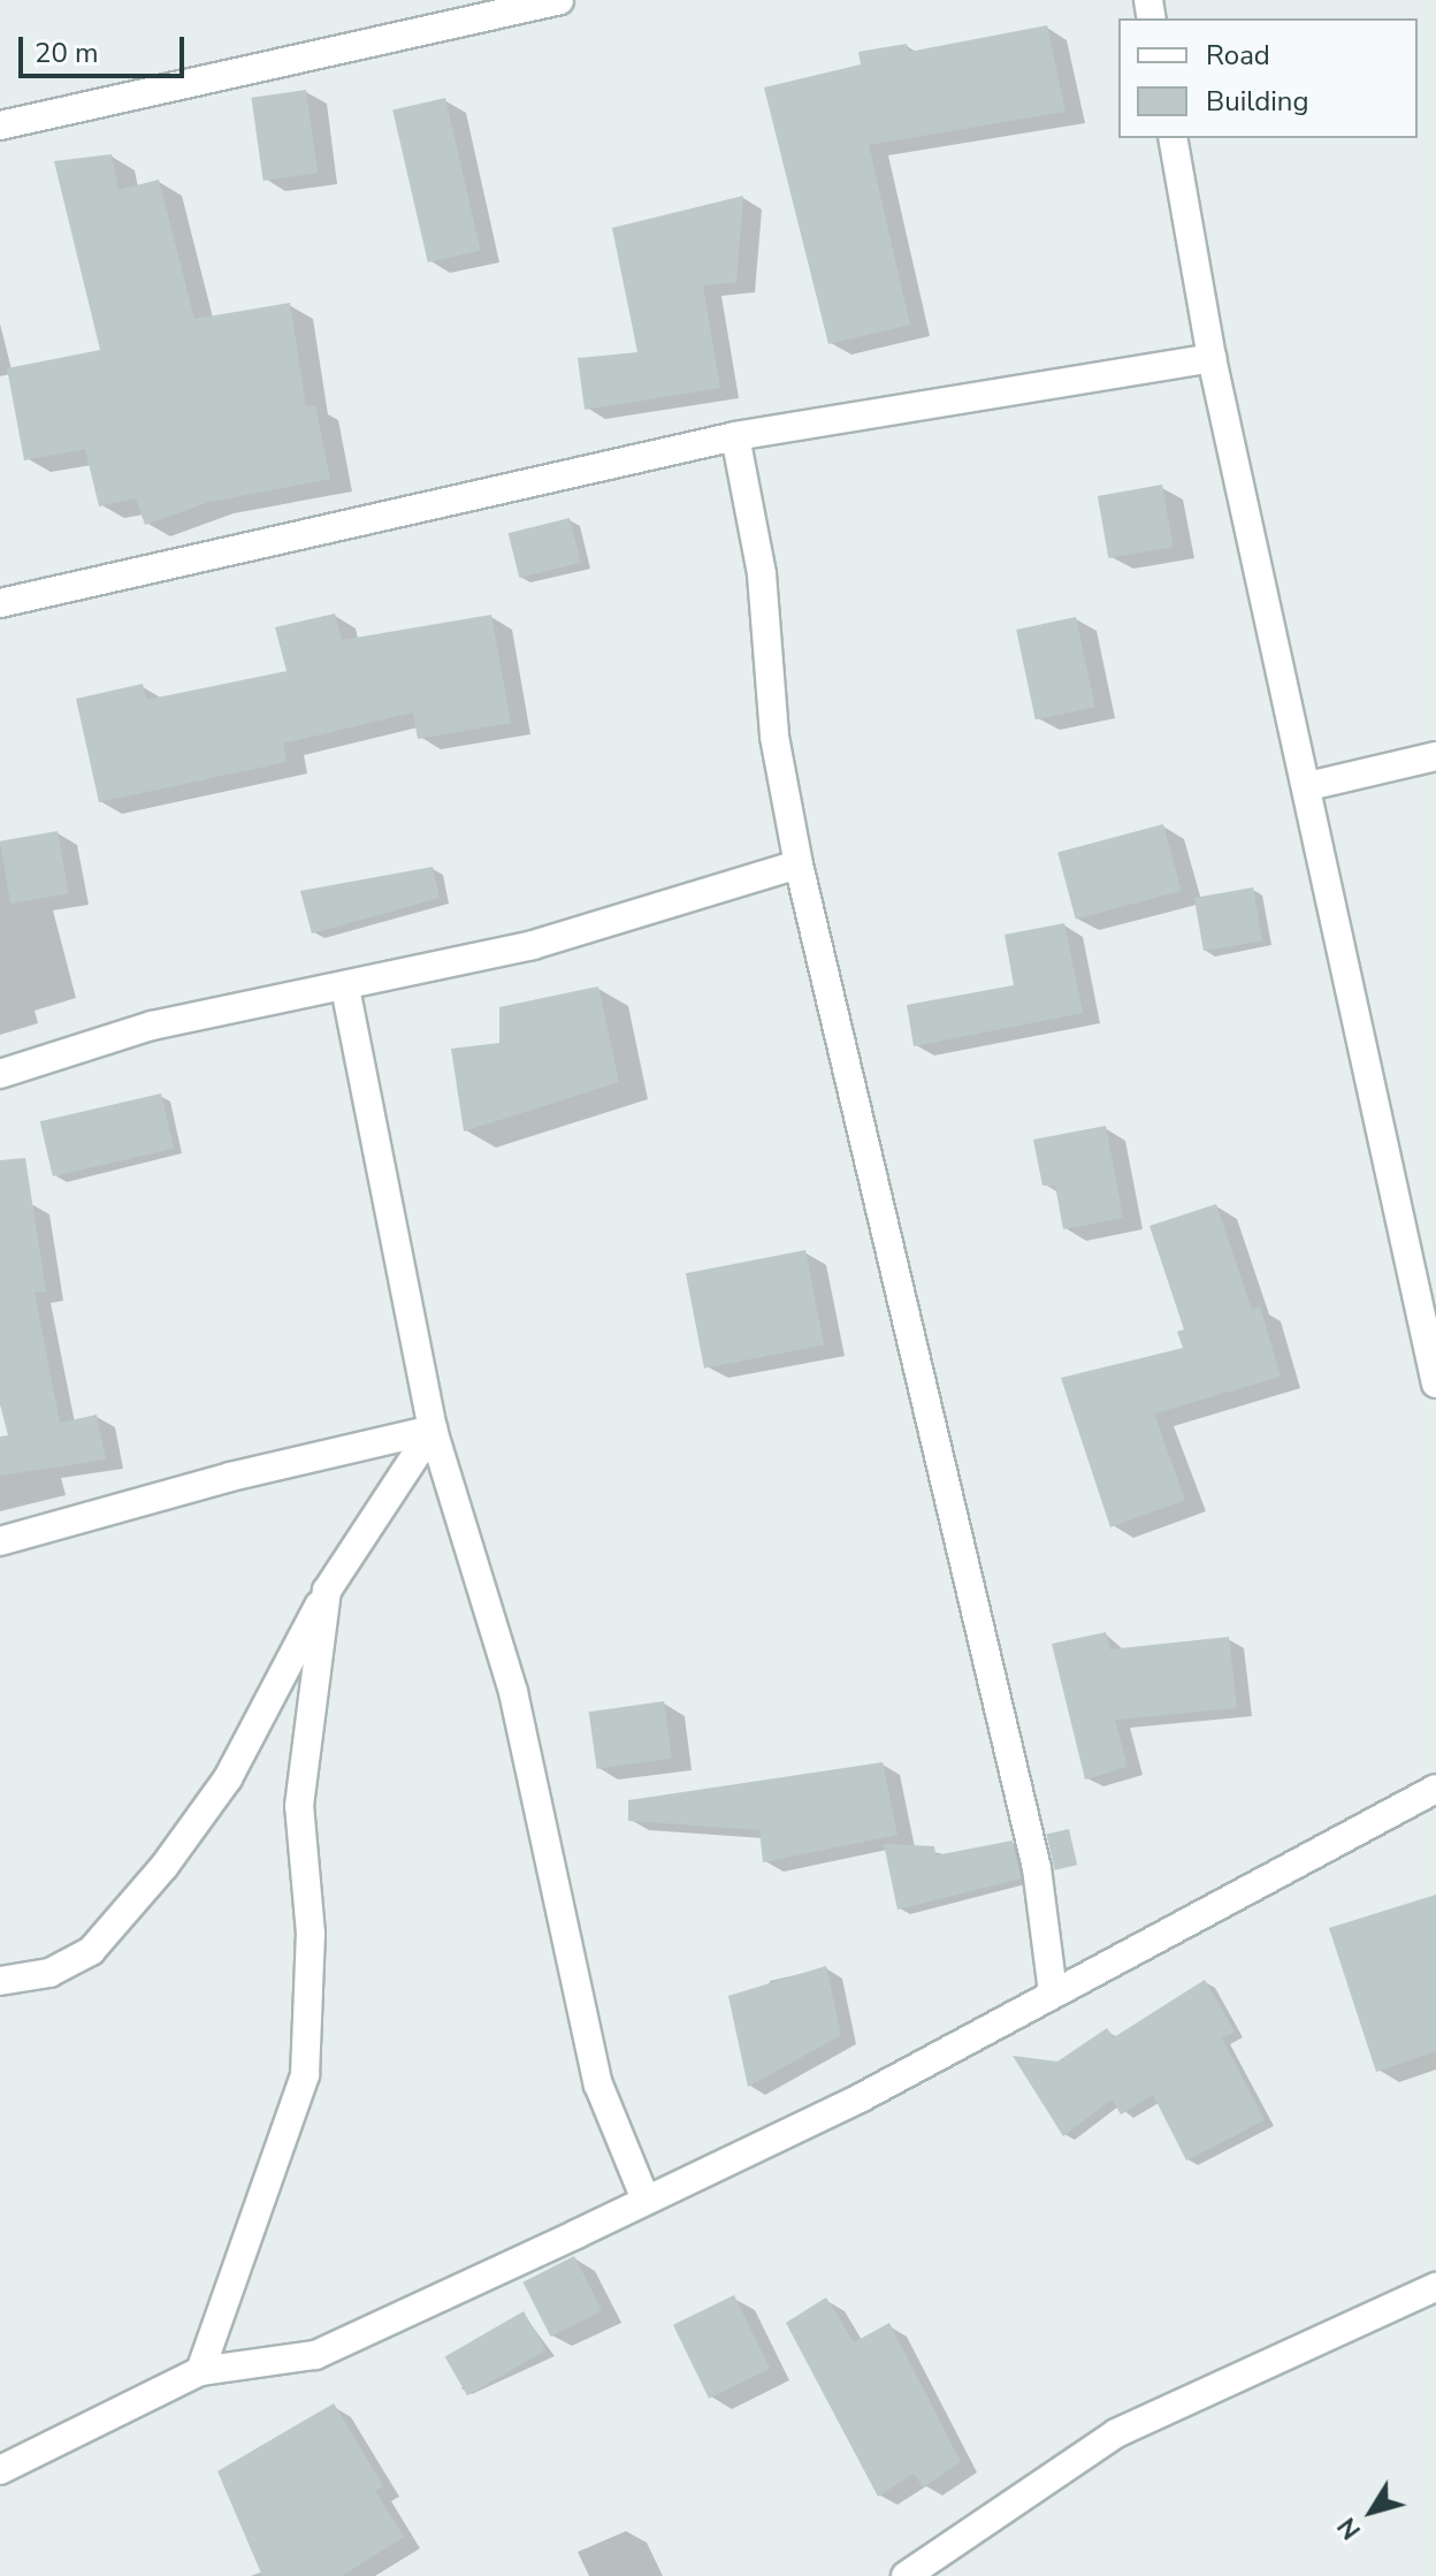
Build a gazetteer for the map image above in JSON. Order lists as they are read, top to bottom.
{
  "legend": ["Road", "Building"],
  "scale_bar": "20 m",
  "north": "bottom left"
}
